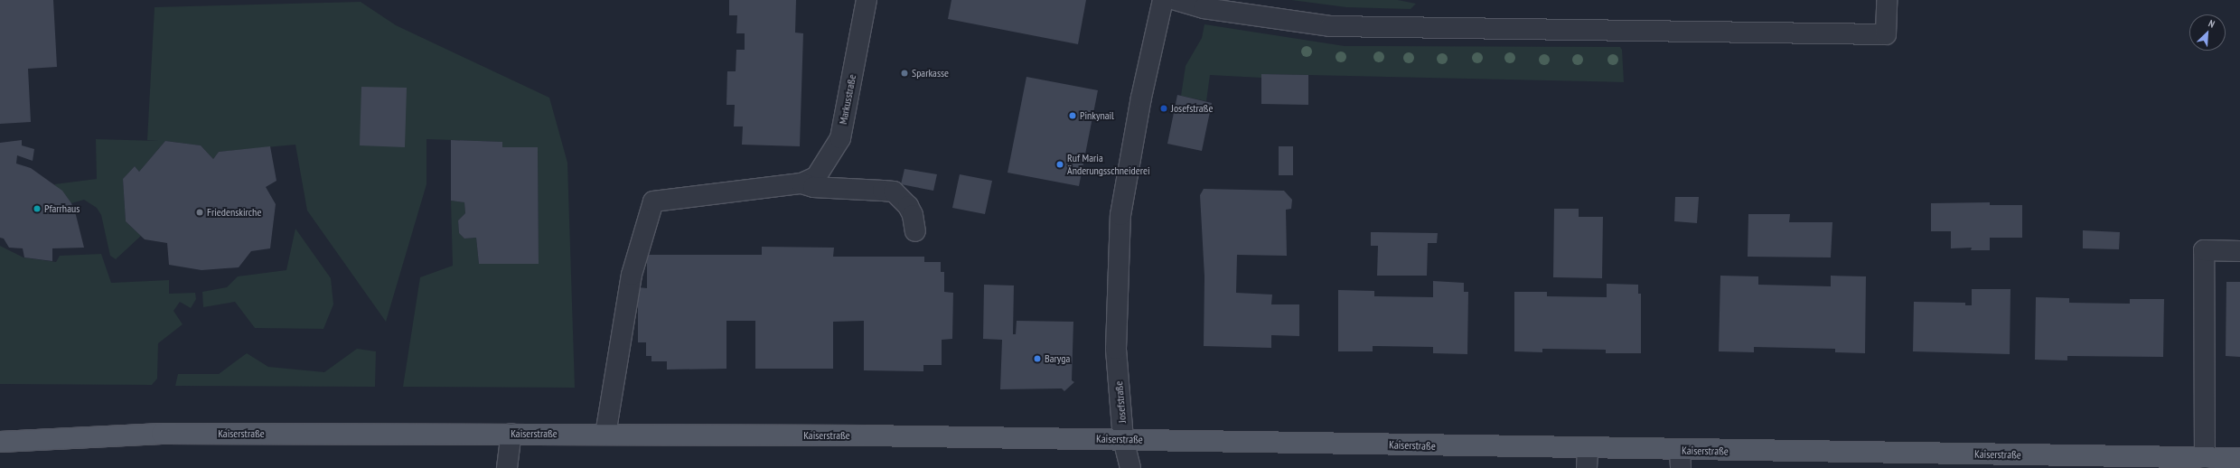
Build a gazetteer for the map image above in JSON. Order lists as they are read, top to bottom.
{
  "streets": {
    "main road": ["Kaiserstraße"],
    "street": ["Markusstraße", "Josefstraße"]
  },
  "crossings": [
    ["Josefstraße", "Kaiserstraße"]
  ],
  "places": [
    "Sparkasse",
    "Josefstraße",
    "Pinkynail",
    "Ruf Maria Änderungsschneiderei",
    "Pfarrhaus",
    "Friedenskirche",
    "Baryga"
  ],
  "north": "top right"
}
